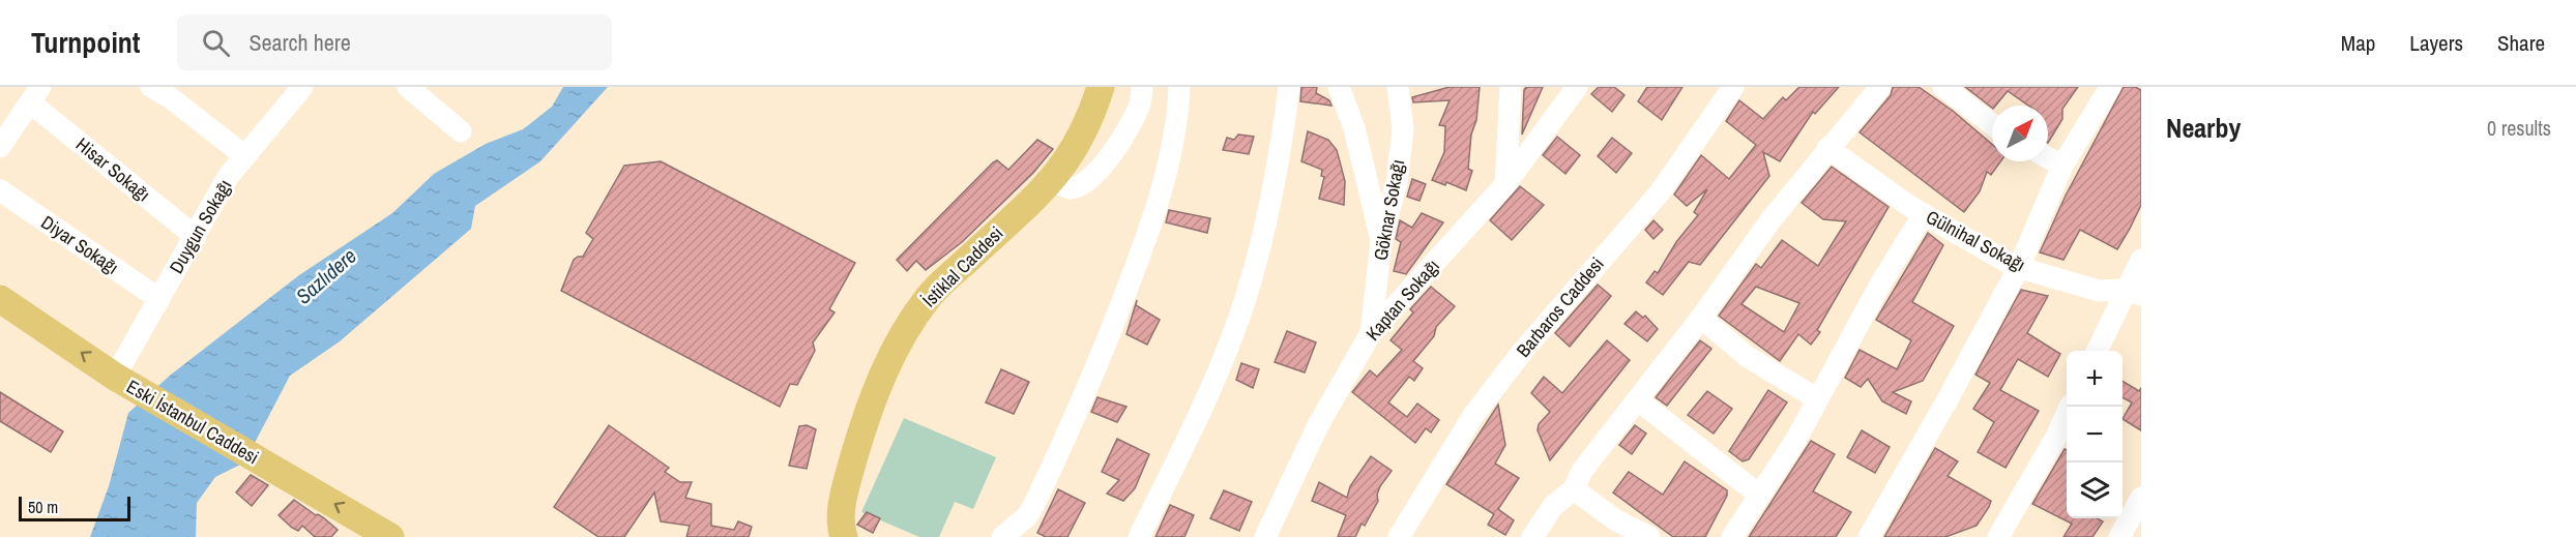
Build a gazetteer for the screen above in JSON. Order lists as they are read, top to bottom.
{
  "streets": {
    "main road": ["İstiklal Caddesi", "Eski İstanbul Caddesi"],
    "street": [
      "Hisar Sokağı",
      "Göknar Sokağı",
      "Duygun Sokağı",
      "Gülnihal Sokağı",
      "Diyar Sokağı",
      "Kaptan Sokağı",
      "Barbaros Caddesi"
    ]
  },
  "crossings": [
    ["Hisar Sokağı", "Duygun Sokağı"],
    ["Göknar Sokağı", "Kaptan Sokağı"],
    ["Duygun Sokağı", "Diyar Sokağı"],
    ["Duygun Sokağı", "Eski İstanbul Caddesi"]
  ],
  "one_way": ["Eski İstanbul Caddesi"],
  "water": ["Sazlıdere"],
  "scale_bar": "50 m",
  "north": "top right",
  "page": {
    "header": "Turnpoint",
    "search": "Search here",
    "nav": ["Map", "Layers", "Share"],
    "heading": ["Nearby", "0 results"],
    "map_buttons": ["+", "−"],
    "scale": "50 m"
  }
}
